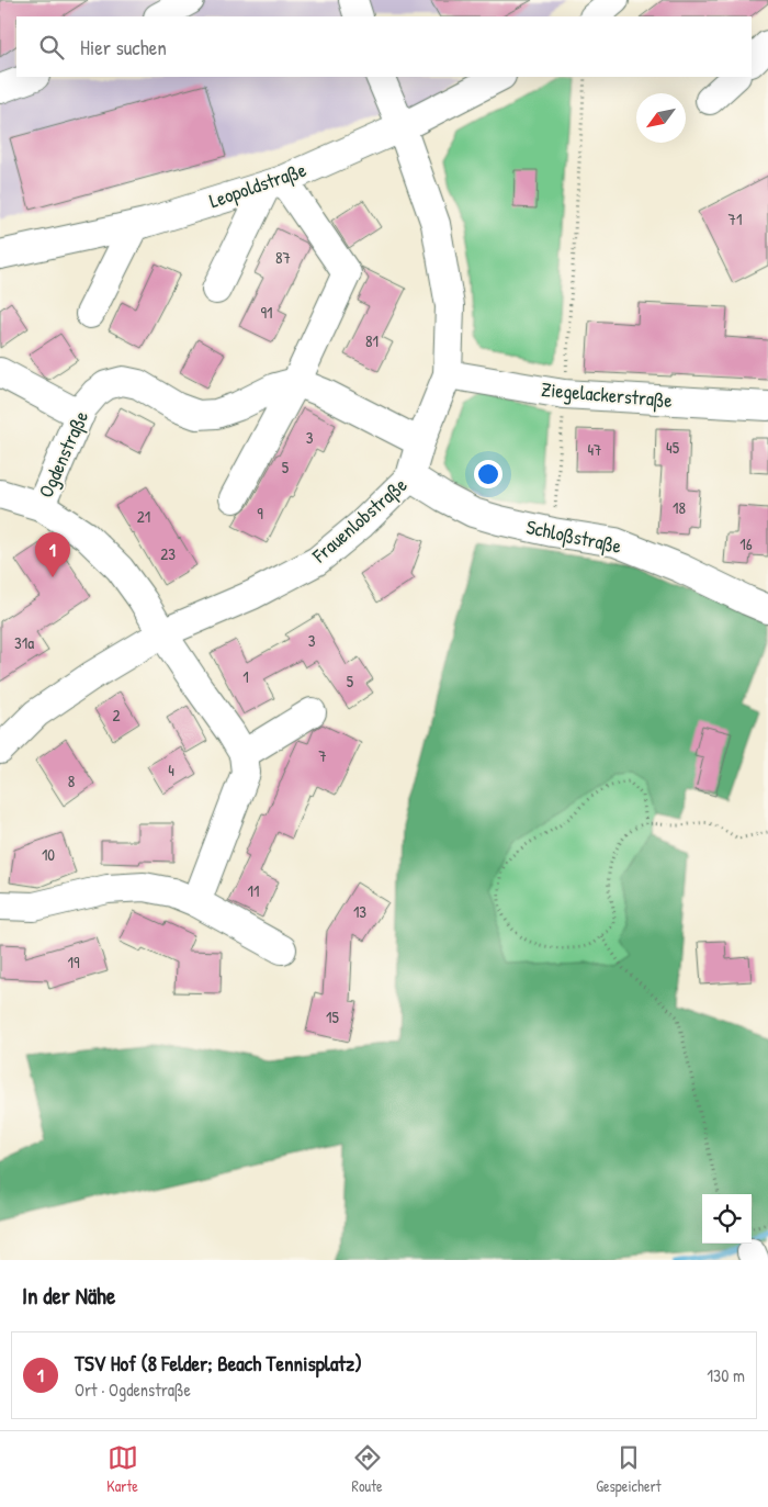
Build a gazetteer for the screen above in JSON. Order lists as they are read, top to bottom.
{
  "streets": {
    "street": [
      "Leopoldstraße",
      "Ziegelackerstraße",
      "Ogdenstraße",
      "Frauenlobstraße",
      "Schloßstraße"
    ]
  },
  "crossings": [
    ["Leopoldstraße", "Frauenlobstraße"],
    ["Ziegelackerstraße", "Frauenlobstraße"],
    ["Ogdenstraße", "Frauenlobstraße"],
    ["Frauenlobstraße", "Schloßstraße"]
  ],
  "house_numbers": [
    "71",
    "87",
    "91",
    "81",
    "3",
    "45",
    "47",
    "5",
    "18",
    "9",
    "21",
    "16",
    "23",
    "3",
    "31a",
    "1",
    "5",
    "2",
    "7",
    "4",
    "8",
    "10",
    "11",
    "13",
    "19",
    "15"
  ],
  "north": "bottom left",
  "page": {
    "search": "Hier suchen",
    "pins": "1",
    "heading": "In der Nähe",
    "list": [
      {
        "mark": "1",
        "name": "TSV Hof (8 Felder; Beach Tennisplatz)",
        "note": "Ort · Ogdenstraße",
        "value": "130 m"
      }
    ],
    "nav": ["Karte", "Route", "Gespeichert"]
  }
}
